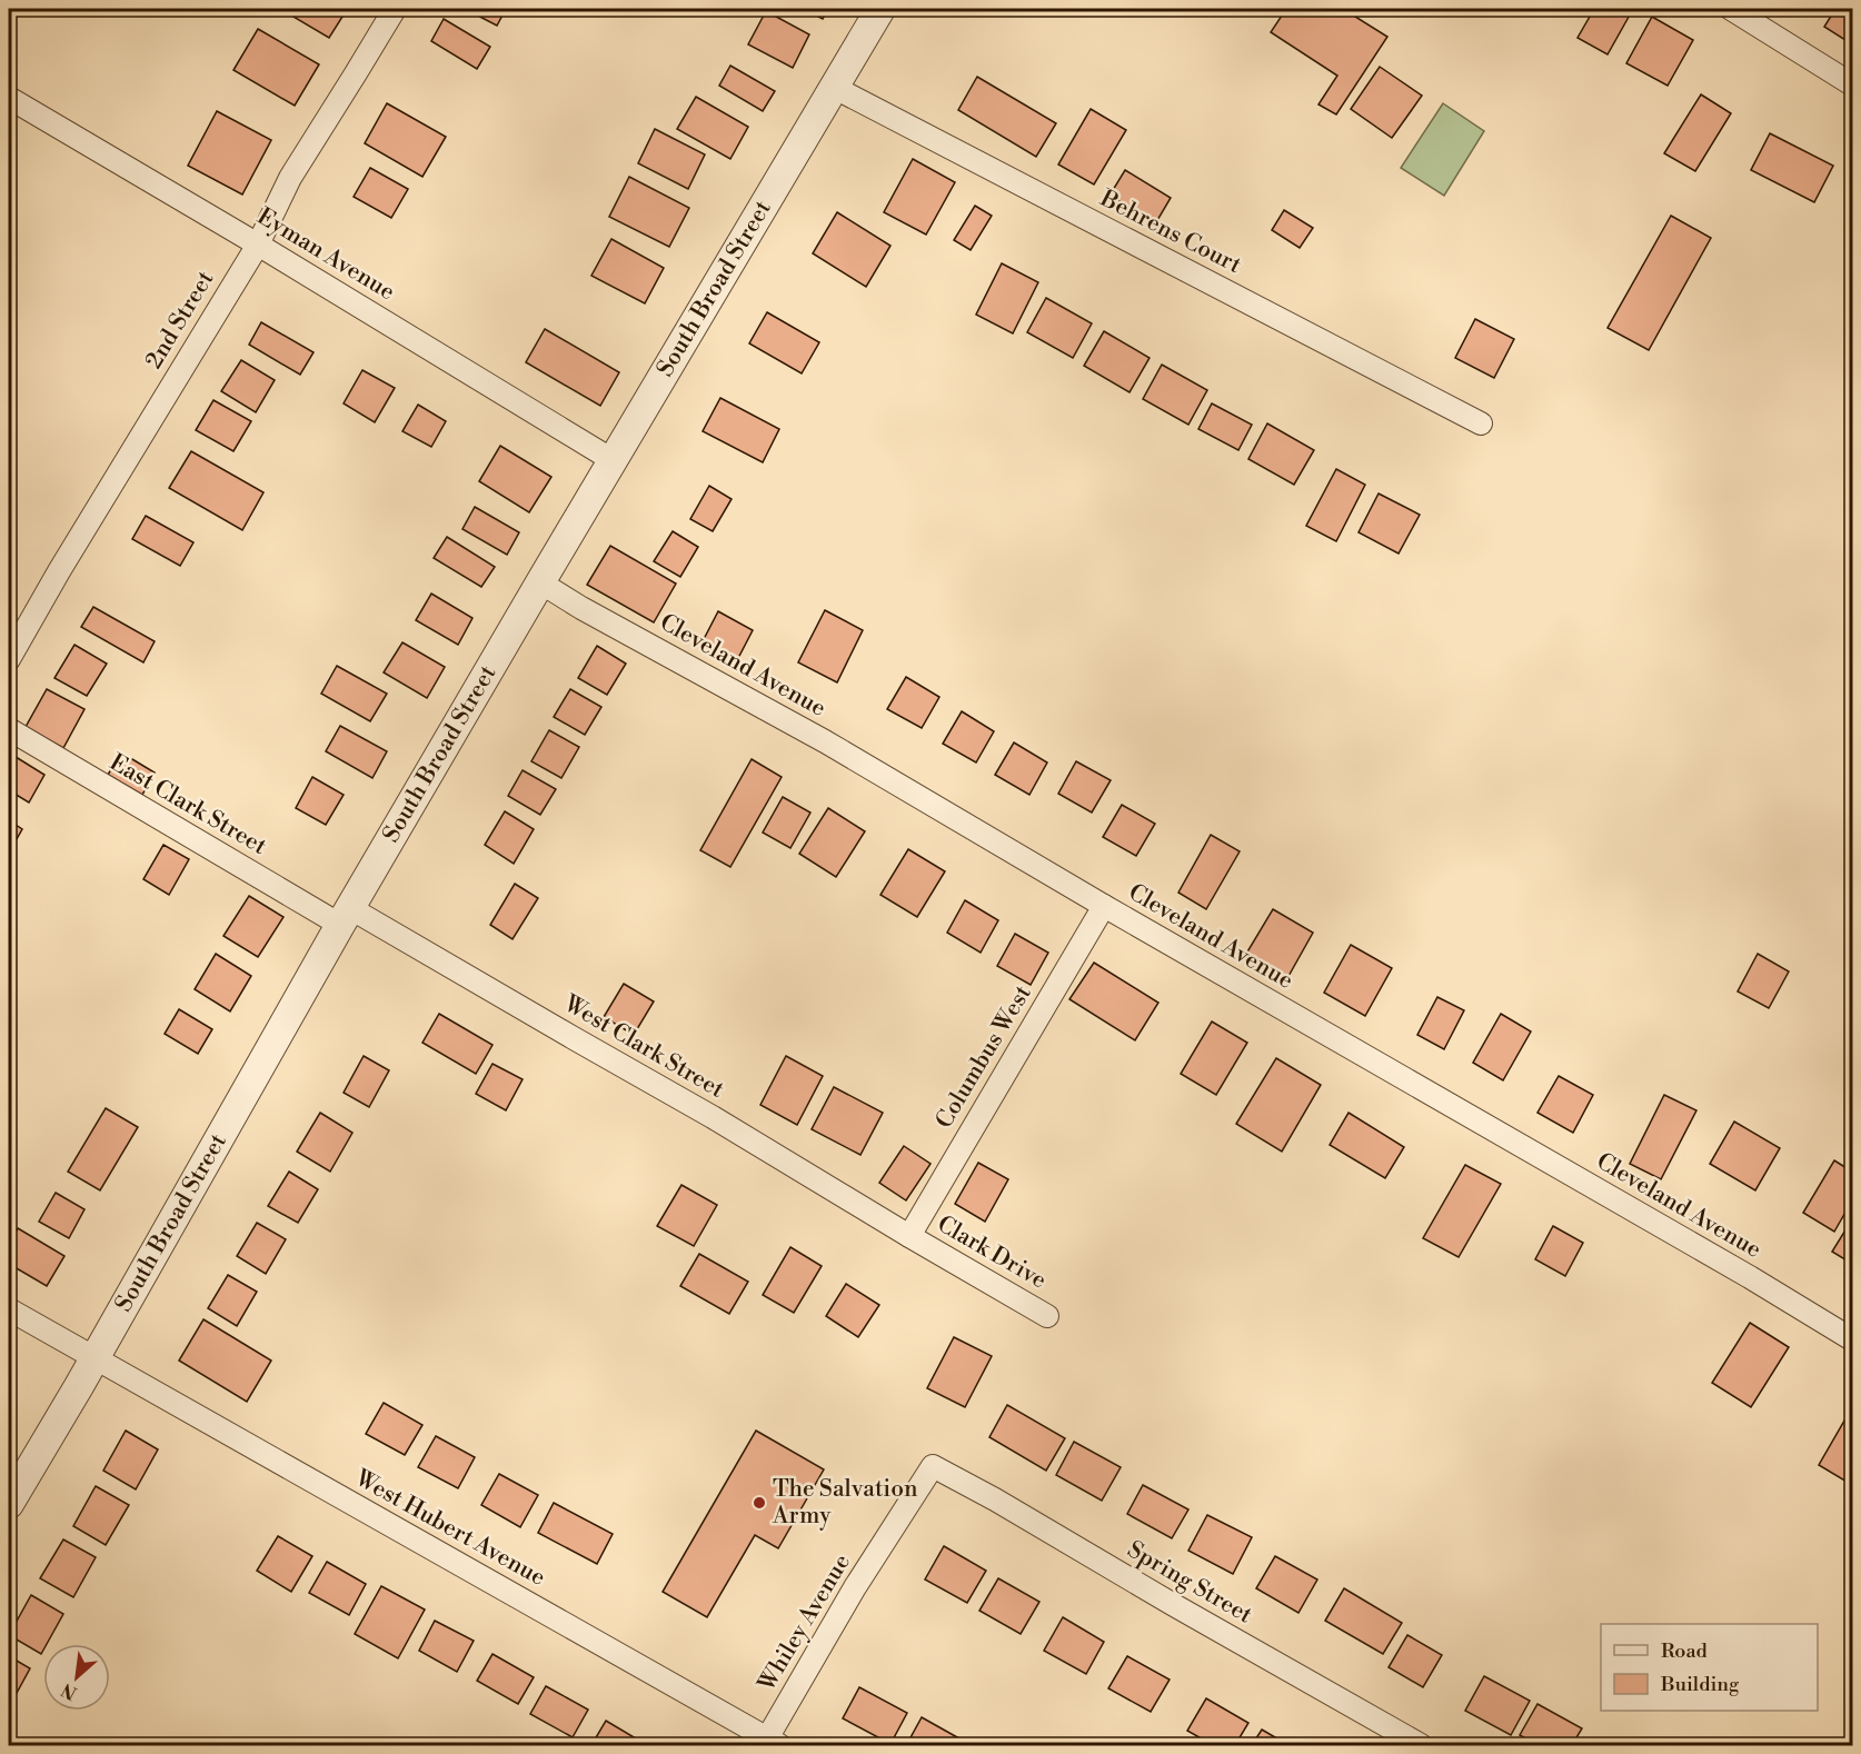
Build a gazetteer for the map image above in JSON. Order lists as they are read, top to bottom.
{
  "streets": {
    "street": [
      "Behrens Court",
      "Eyman Avenue",
      "South Broad Street",
      "2nd Street",
      "Cleveland Avenue",
      "East Clark Street",
      "West Clark Street",
      "Columbus West",
      "Clark Drive",
      "West Hubert Avenue",
      "Spring Street",
      "Whiley Avenue"
    ]
  },
  "crossings": [
    ["Behrens Court", "South Broad Street"],
    ["Eyman Avenue", "South Broad Street"],
    ["Eyman Avenue", "2nd Street"],
    ["South Broad Street", "Cleveland Avenue"],
    ["South Broad Street", "East Clark Street"],
    ["South Broad Street", "West Clark Street"],
    ["South Broad Street", "West Hubert Avenue"],
    ["Cleveland Avenue", "Columbus West"],
    ["East Clark Street", "West Clark Street"],
    ["West Clark Street", "Columbus West"],
    ["West Clark Street", "Clark Drive"],
    ["Columbus West", "Clark Drive"],
    ["West Hubert Avenue", "Whiley Avenue"],
    ["Spring Street", "Whiley Avenue"]
  ],
  "places": ["The Salvation Army"],
  "legend": ["Road", "Building"],
  "north": "bottom left"
}
